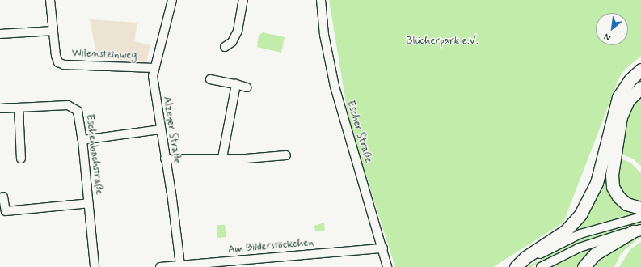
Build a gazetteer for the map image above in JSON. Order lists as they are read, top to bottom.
{
  "streets": {
    "street": [
      "Wilensteinweg",
      "Alzeyer Straße",
      "Escher Straße",
      "Eschenbachstraße",
      "Am Bilderstöckchen"
    ]
  },
  "crossings": [
    ["Wilensteinweg", "Alzeyer Straße"],
    ["Alzeyer Straße", "Am Bilderstöckchen"],
    ["Escher Straße", "Am Bilderstöckchen"]
  ],
  "parks": ["Blücherpark e.V."],
  "north": "bottom left"
}
